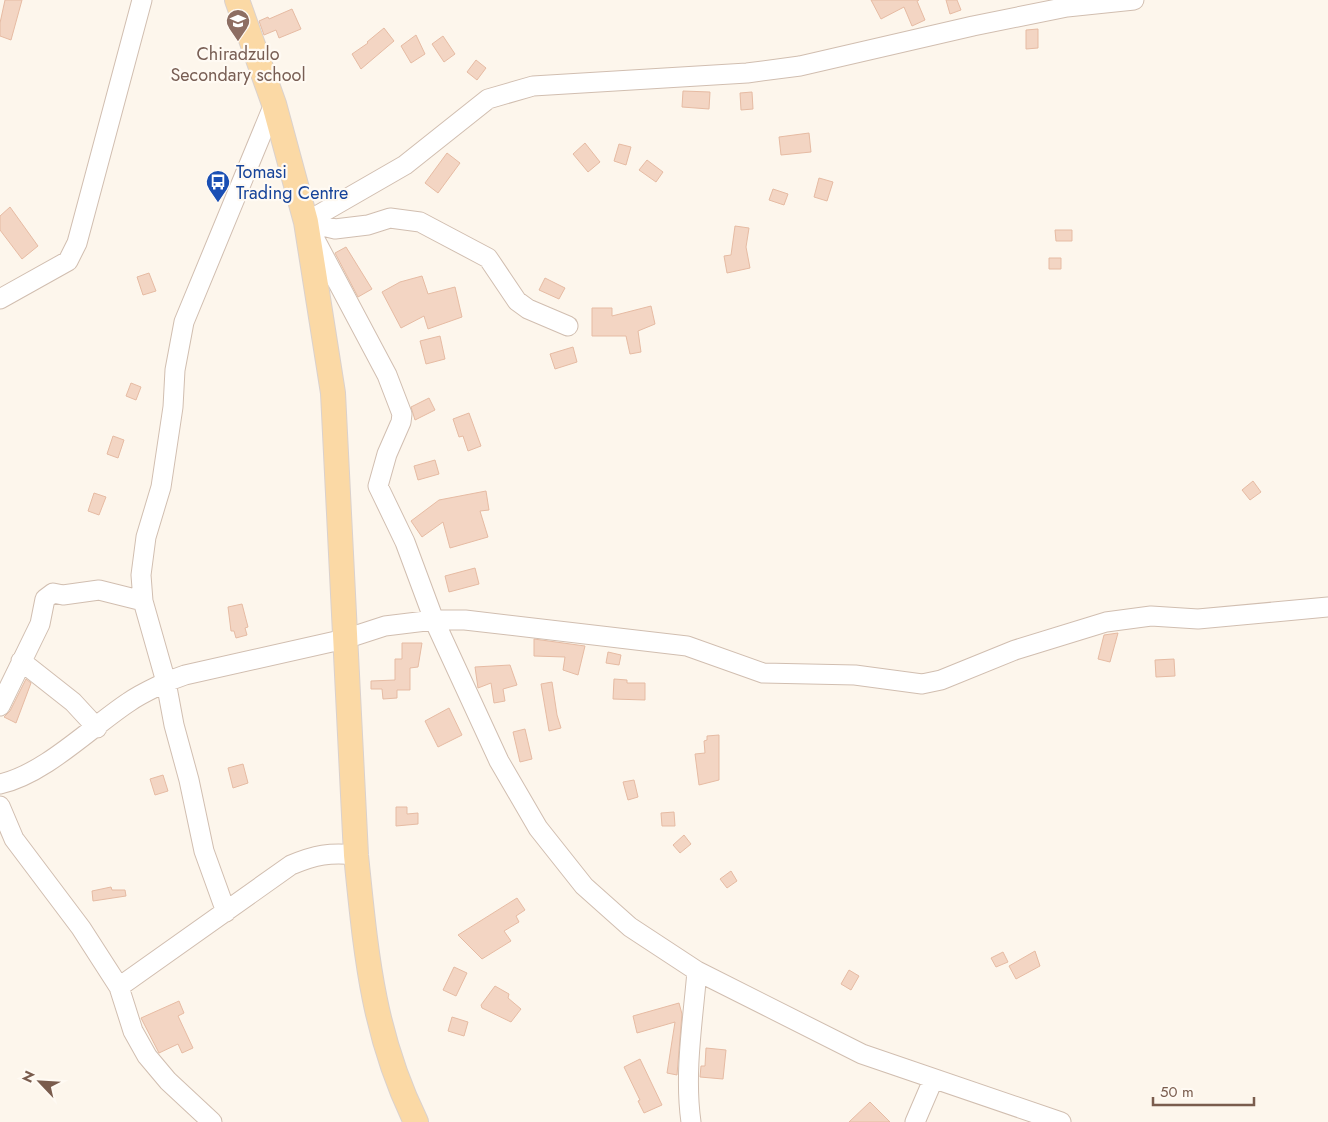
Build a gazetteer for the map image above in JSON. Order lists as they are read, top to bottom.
{
  "places": {
    "school or university": ["Chiradzulo Secondary school"],
    "bus stop": ["Tomasi Trading Centre"]
  },
  "scale_bar": "50 m",
  "north": "top left"
}
